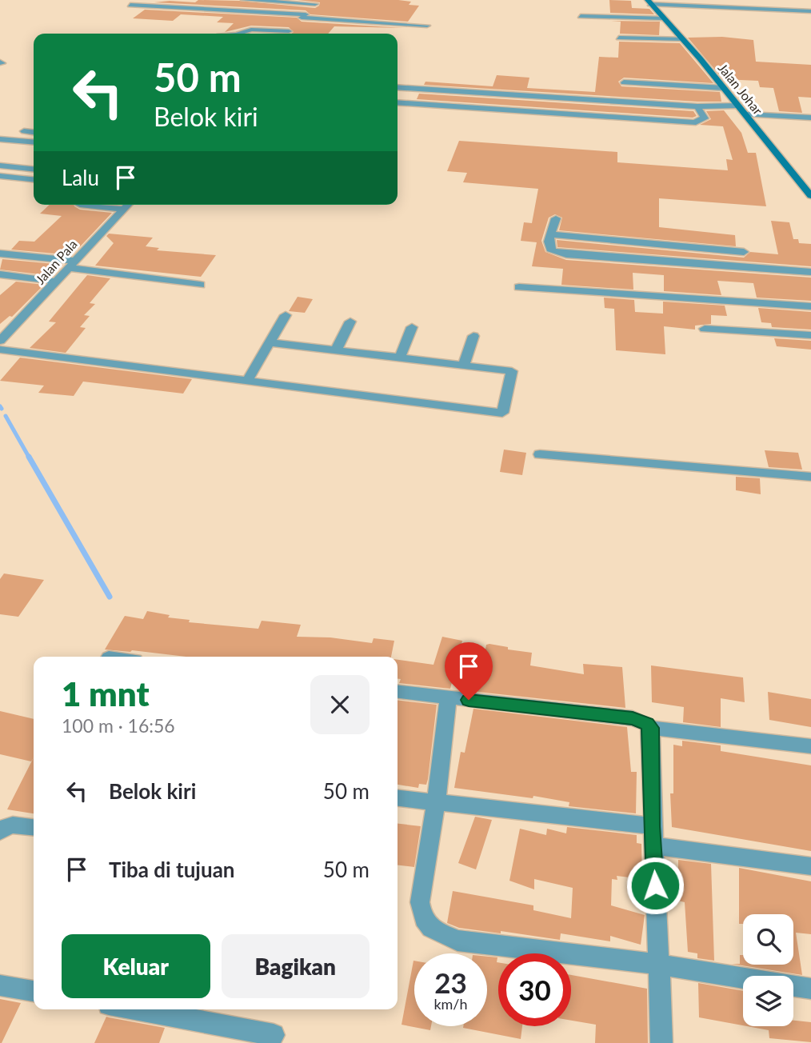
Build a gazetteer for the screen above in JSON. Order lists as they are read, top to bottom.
{
  "streets": {
    "street": ["Jalan Johar", "Jalan Pala"]
  },
  "page": {
    "turn": ["50 m", "Belok kiri"],
    "then": "Lalu",
    "heading": ["1 mnt", "100 m · 16:56"],
    "list": [
      {
        "name": "Belok kiri",
        "value": "50 m"
      },
      {
        "name": "Tiba di tujuan",
        "value": "50 m"
      }
    ],
    "buttons": ["Keluar", "Bagikan"],
    "speed": "23 km/h",
    "limit": "30"
  }
}
